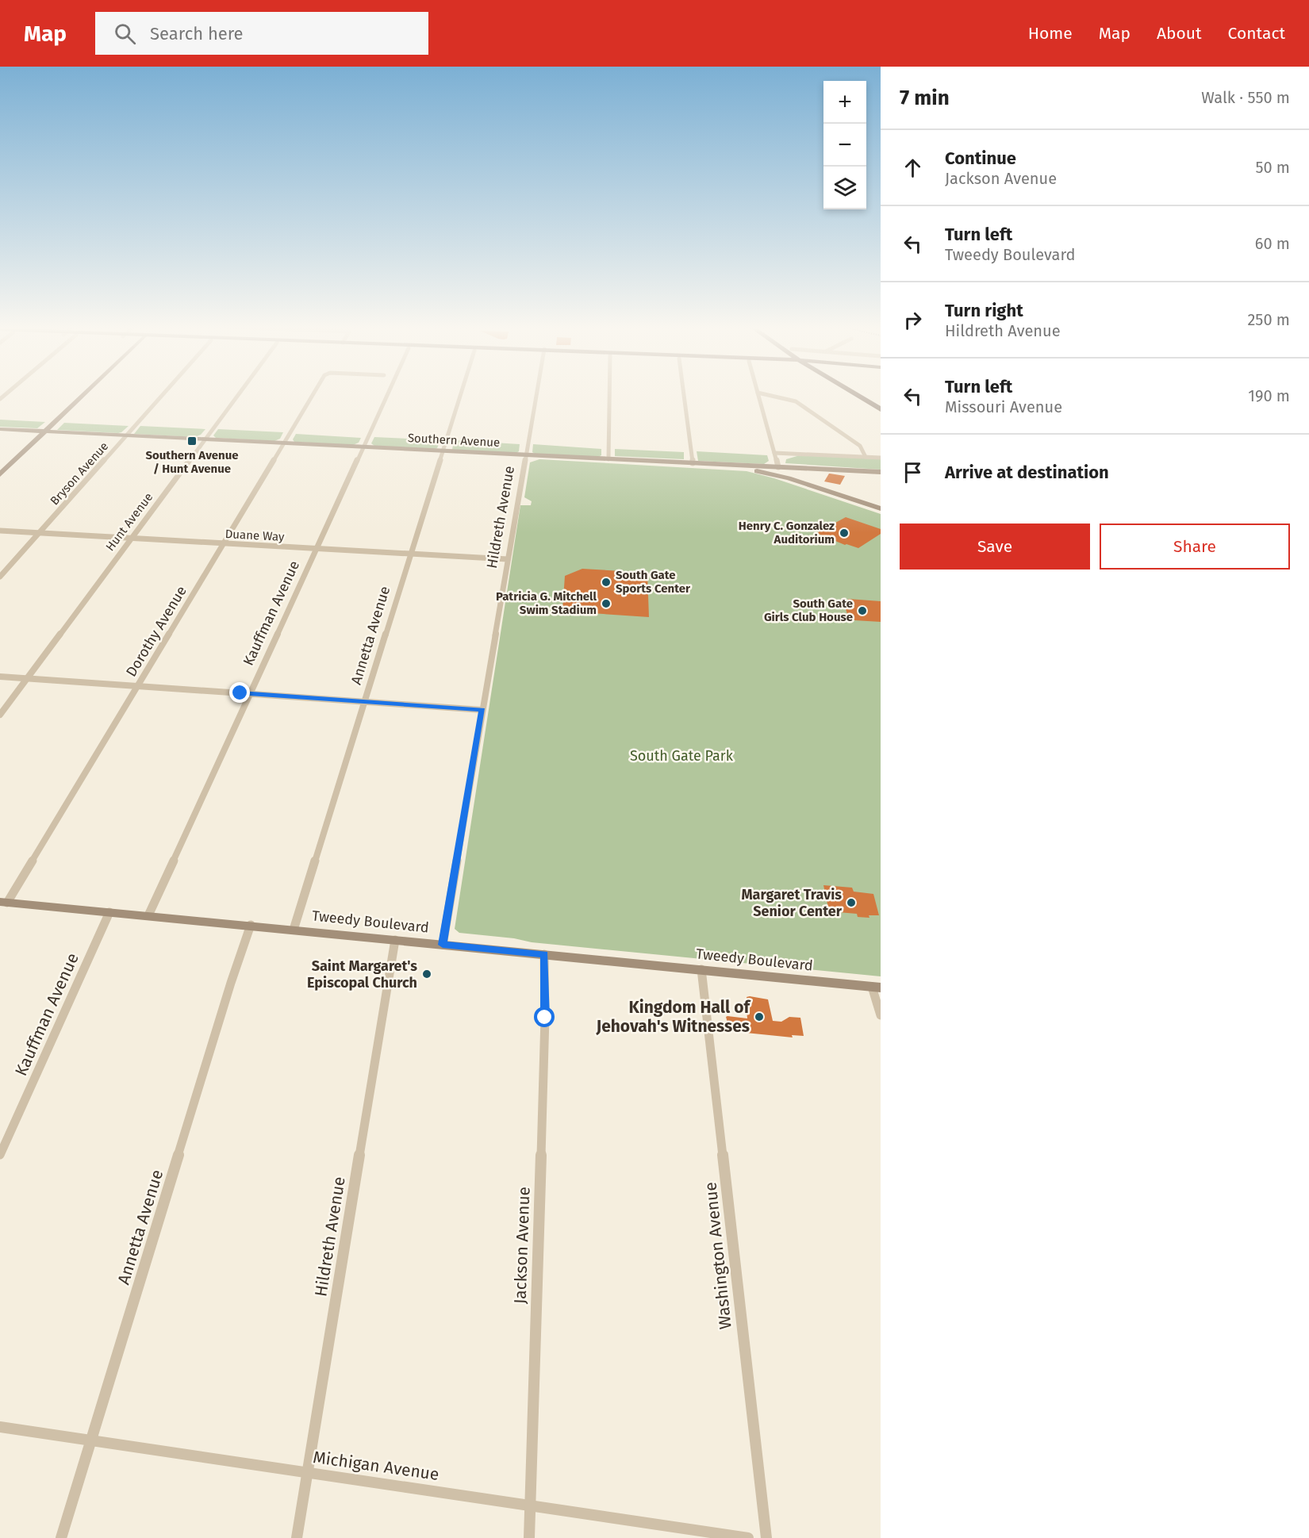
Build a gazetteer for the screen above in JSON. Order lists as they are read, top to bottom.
{
  "streets": {
    "street": [
      "Southern Avenue",
      "Bryson Avenue",
      "Hildreth Avenue",
      "Hunt Avenue",
      "Duane Way",
      "Kauffman Avenue",
      "Dorothy Avenue",
      "Annetta Avenue",
      "Tweedy Boulevard",
      "Jackson Avenue",
      "Washington Avenue",
      "Michigan Avenue"
    ]
  },
  "crossings": [
    ["Southern Avenue", "Bryson Avenue"],
    ["Southern Avenue", "Hildreth Avenue"],
    ["Southern Avenue", "Hunt Avenue"],
    ["Southern Avenue", "Kauffman Avenue"],
    ["Southern Avenue", "Dorothy Avenue"],
    ["Southern Avenue", "Annetta Avenue"],
    ["Bryson Avenue", "Duane Way"],
    ["Hildreth Avenue", "Duane Way"],
    ["Hildreth Avenue", "Tweedy Boulevard"],
    ["Hildreth Avenue", "Michigan Avenue"],
    ["Hunt Avenue", "Duane Way"],
    ["Duane Way", "Kauffman Avenue"],
    ["Duane Way", "Dorothy Avenue"],
    ["Duane Way", "Annetta Avenue"],
    ["Kauffman Avenue", "Tweedy Boulevard"],
    ["Dorothy Avenue", "Tweedy Boulevard"],
    ["Annetta Avenue", "Tweedy Boulevard"],
    ["Annetta Avenue", "Michigan Avenue"],
    ["Tweedy Boulevard", "Jackson Avenue"],
    ["Tweedy Boulevard", "Washington Avenue"],
    ["Jackson Avenue", "Michigan Avenue"]
  ],
  "parks": ["South Gate Park"],
  "places": {
    "transit": ["Southern Avenue / Hunt Avenue"],
    "other": [
      "Henry C. Gonzalez Auditorium",
      "South Gate Sports Center",
      "Patricia G. Mitchell Swim Stadium",
      "South Gate Girls Club House",
      "Margaret Travis Senior Center",
      "Saint Margaret's Episcopal Church",
      "Kingdom Hall of Jehovah's Witnesses"
    ]
  },
  "page": {
    "header": "Map",
    "search": "Search here",
    "nav": [
      "Home",
      "Map",
      "About",
      "Contact"
    ],
    "heading": ["7 min", "Walk · 550 m"],
    "map_buttons": ["+", "−"],
    "list": [
      ["Continue", "Jackson Avenue", "50 m"],
      ["Turn left", "Tweedy Boulevard", "60 m"],
      ["Turn right", "Hildreth Avenue", "250 m"],
      ["Turn left", "Missouri Avenue", "190 m"],
      "Arrive at destination"
    ],
    "buttons": ["Save", "Share"]
  }
}
